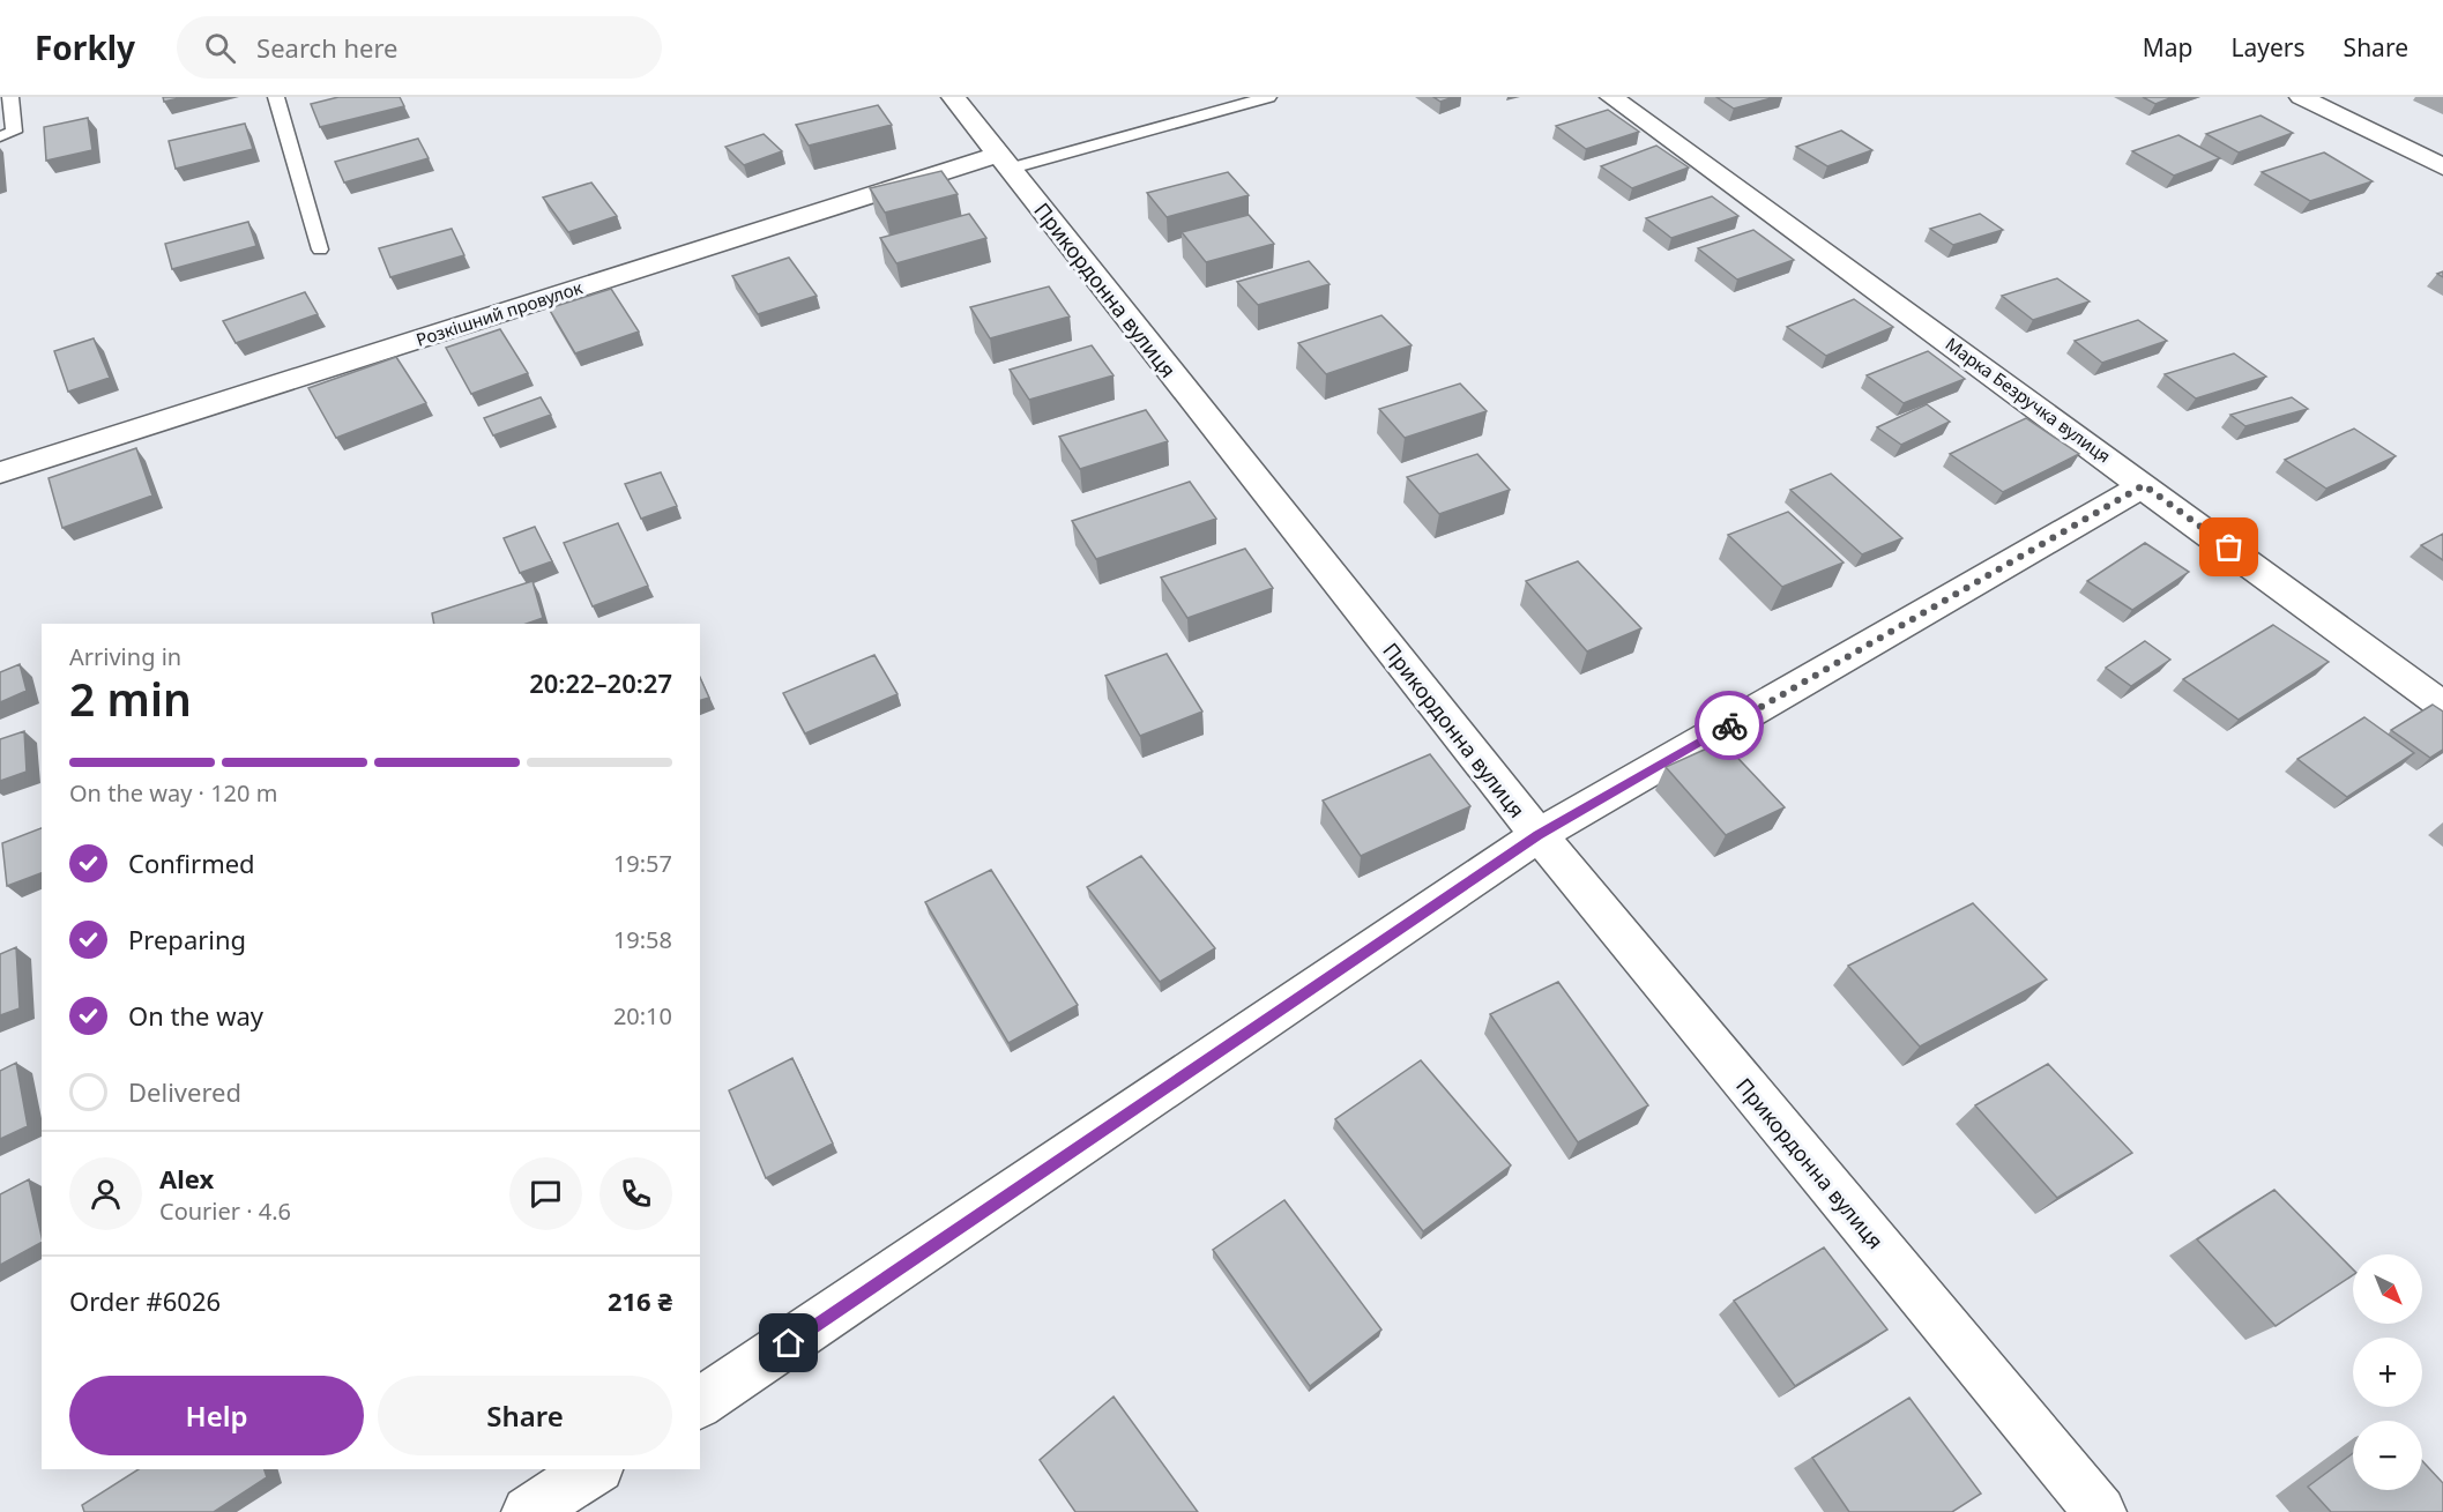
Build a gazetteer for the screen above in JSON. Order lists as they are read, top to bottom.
{
  "streets": {
    "street": ["Прикордонна вулиця", "Розкішний провулок", "Марка Безручка вулиця"]
  },
  "crossings": [
    ["Прикордонна вулиця", "Розкішний провулок"]
  ],
  "north": "bottom right",
  "page": {
    "header": "Forkly",
    "search": "Search here",
    "nav": ["Map", "Layers", "Share"],
    "heading": ["2 min", "Arriving in", "20:22–20:27"],
    "panel": [
      "Alex",
      "Courier · 4.6",
      "Order #6026",
      "216 ₴"
    ],
    "bar": "On the way · 120 m",
    "list": [
      ["Confirmed", "19:57"],
      ["Preparing", "19:58"],
      ["On the way", "20:10"],
      "Delivered"
    ],
    "map_buttons": ["+", "−"],
    "buttons": ["Help", "Share"]
  }
}
